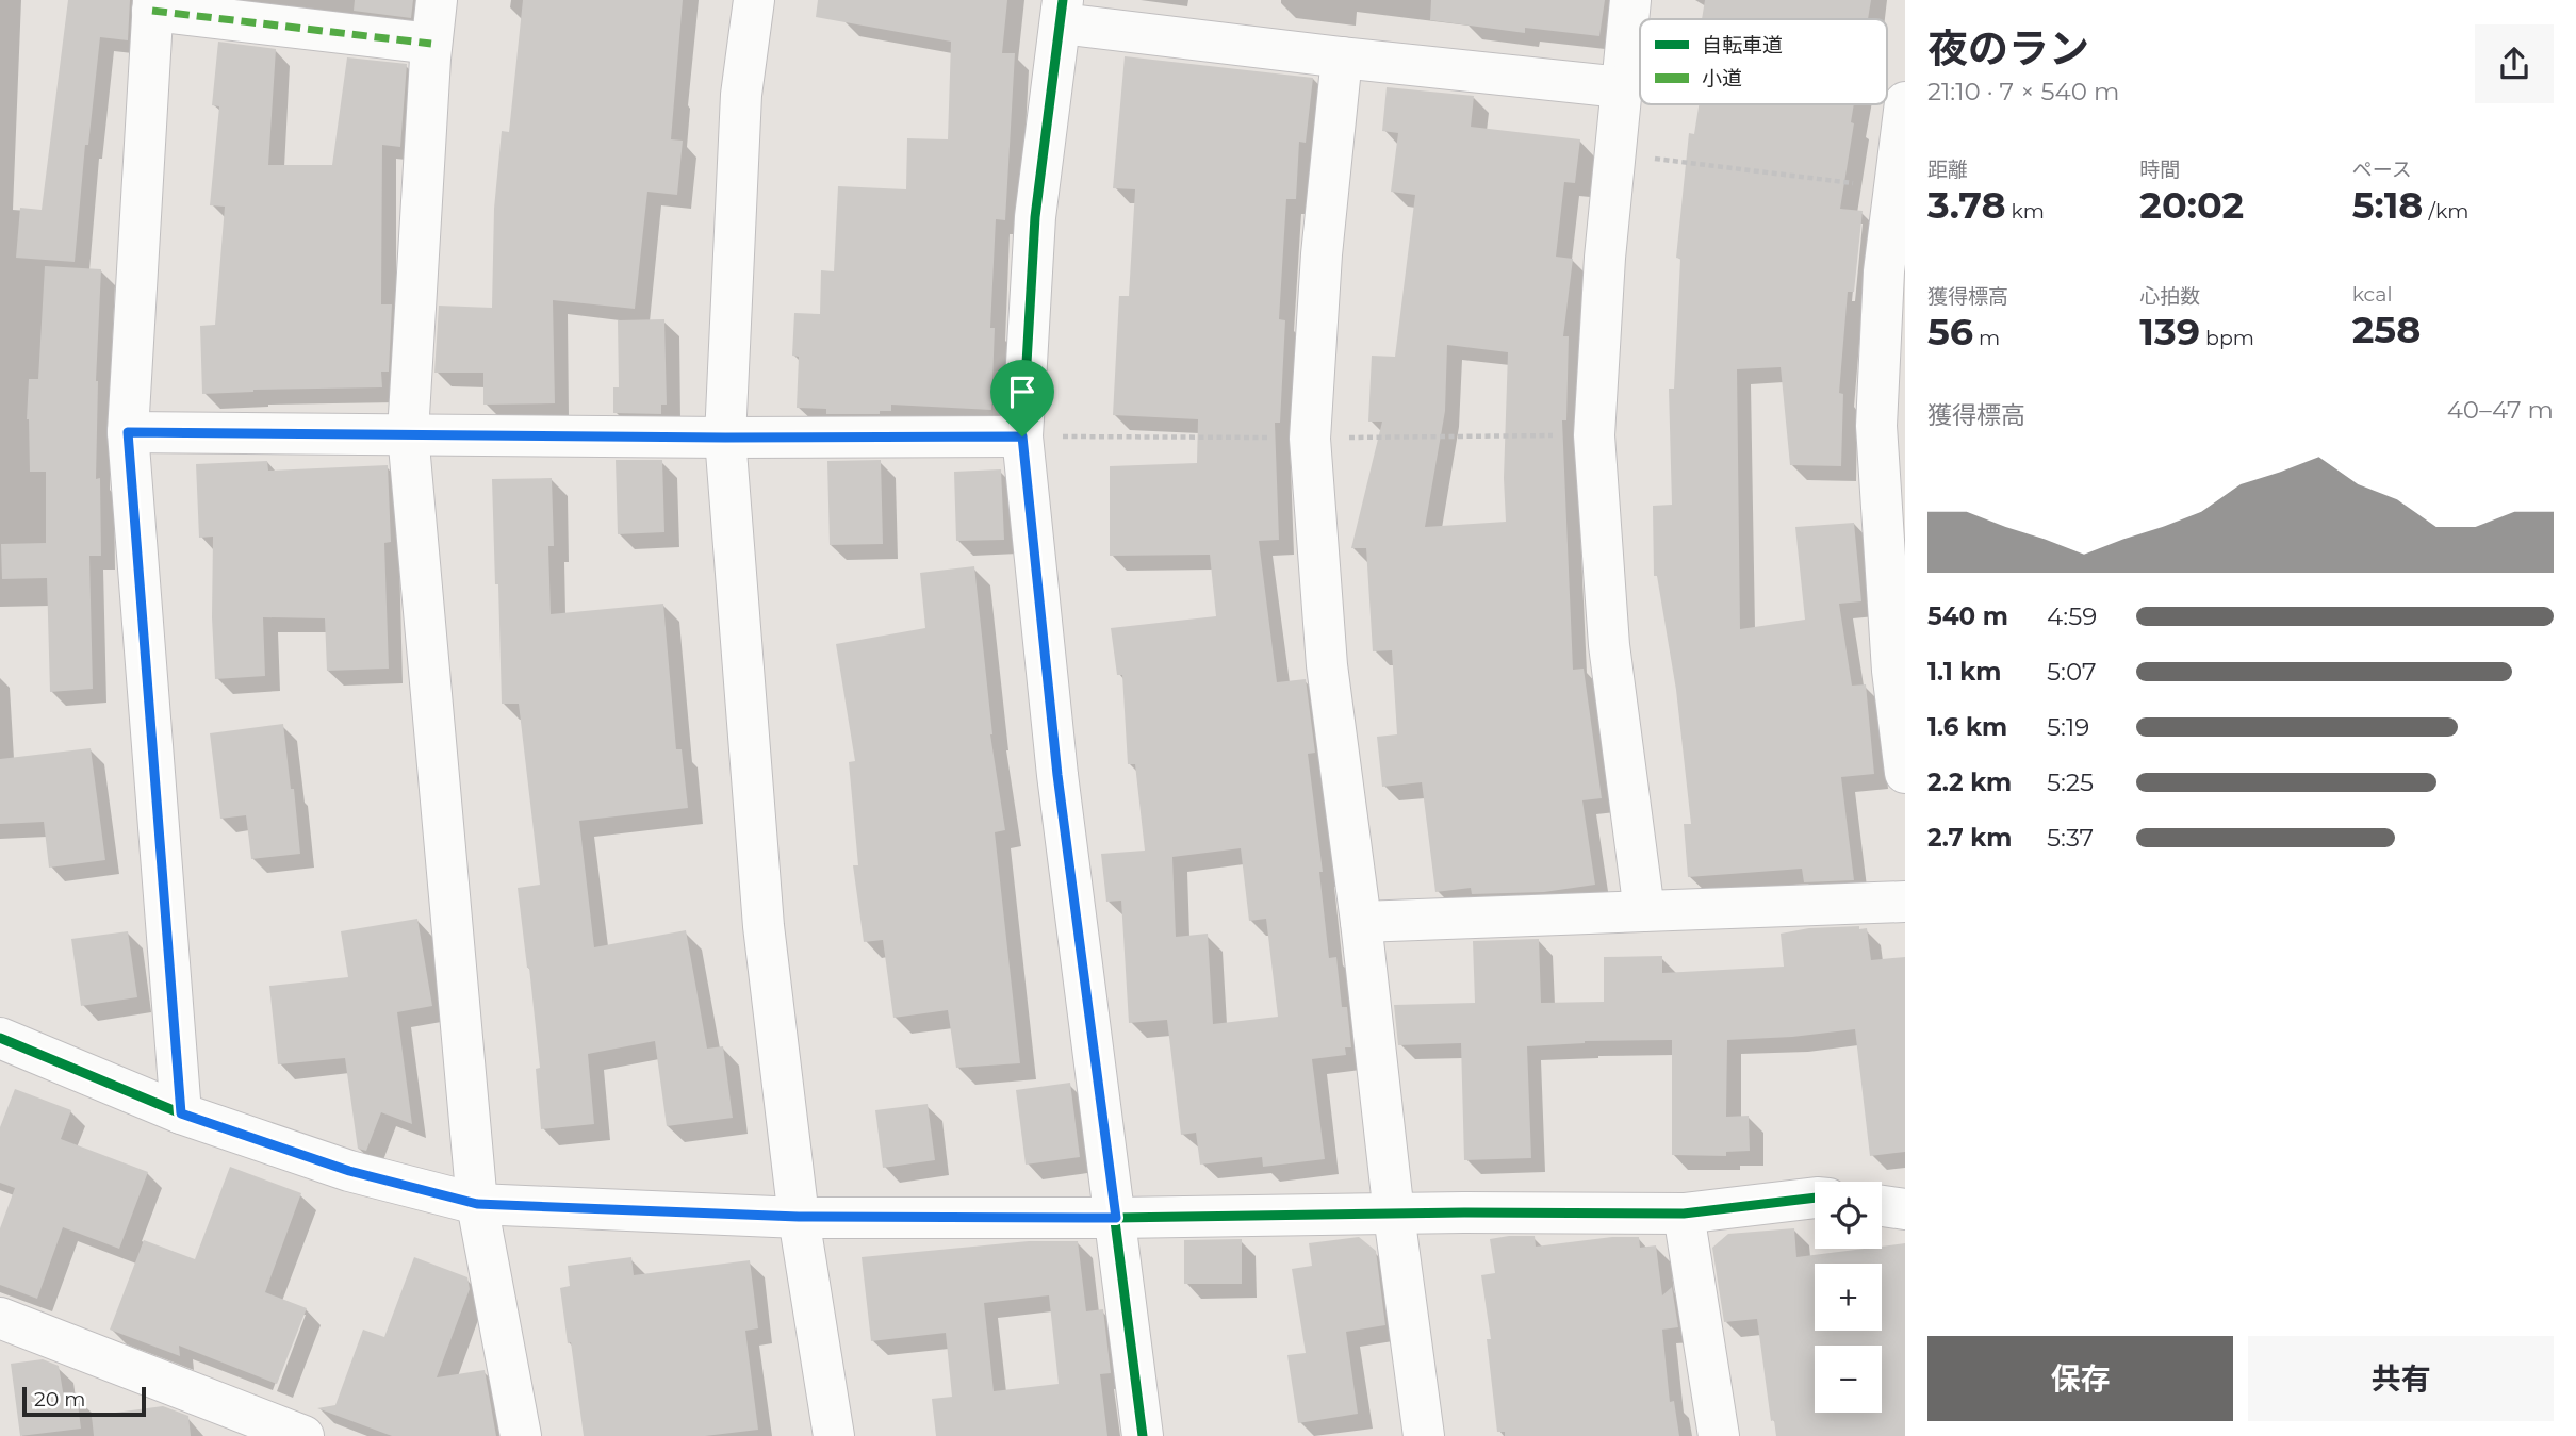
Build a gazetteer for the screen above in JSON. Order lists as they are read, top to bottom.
{
  "legend": ["自転車道", "小道"],
  "scale_bar": "20 m",
  "page": {
    "heading": ["夜のラン", "21:10 · 7 × 540 m"],
    "stats": [
      ["距離", "3.78 km"],
      ["時間", "20:02"],
      ["ペース", "5:18 /km"],
      ["獲得標高", "56 m"],
      ["心拍数", "139 bpm"],
      ["kcal", "258"]
    ],
    "chart": ["獲得標高", "40–47 m"],
    "list": [
      {
        "name": "540 m",
        "note": "4:59"
      },
      {
        "name": "1.1 km",
        "note": "5:07"
      },
      {
        "name": "1.6 km",
        "note": "5:19"
      },
      {
        "name": "2.2 km",
        "note": "5:25"
      },
      {
        "name": "2.7 km",
        "note": "5:37"
      }
    ],
    "map_buttons": ["+", "−"],
    "buttons": ["保存", "共有"],
    "scale": "20 m"
  }
}
